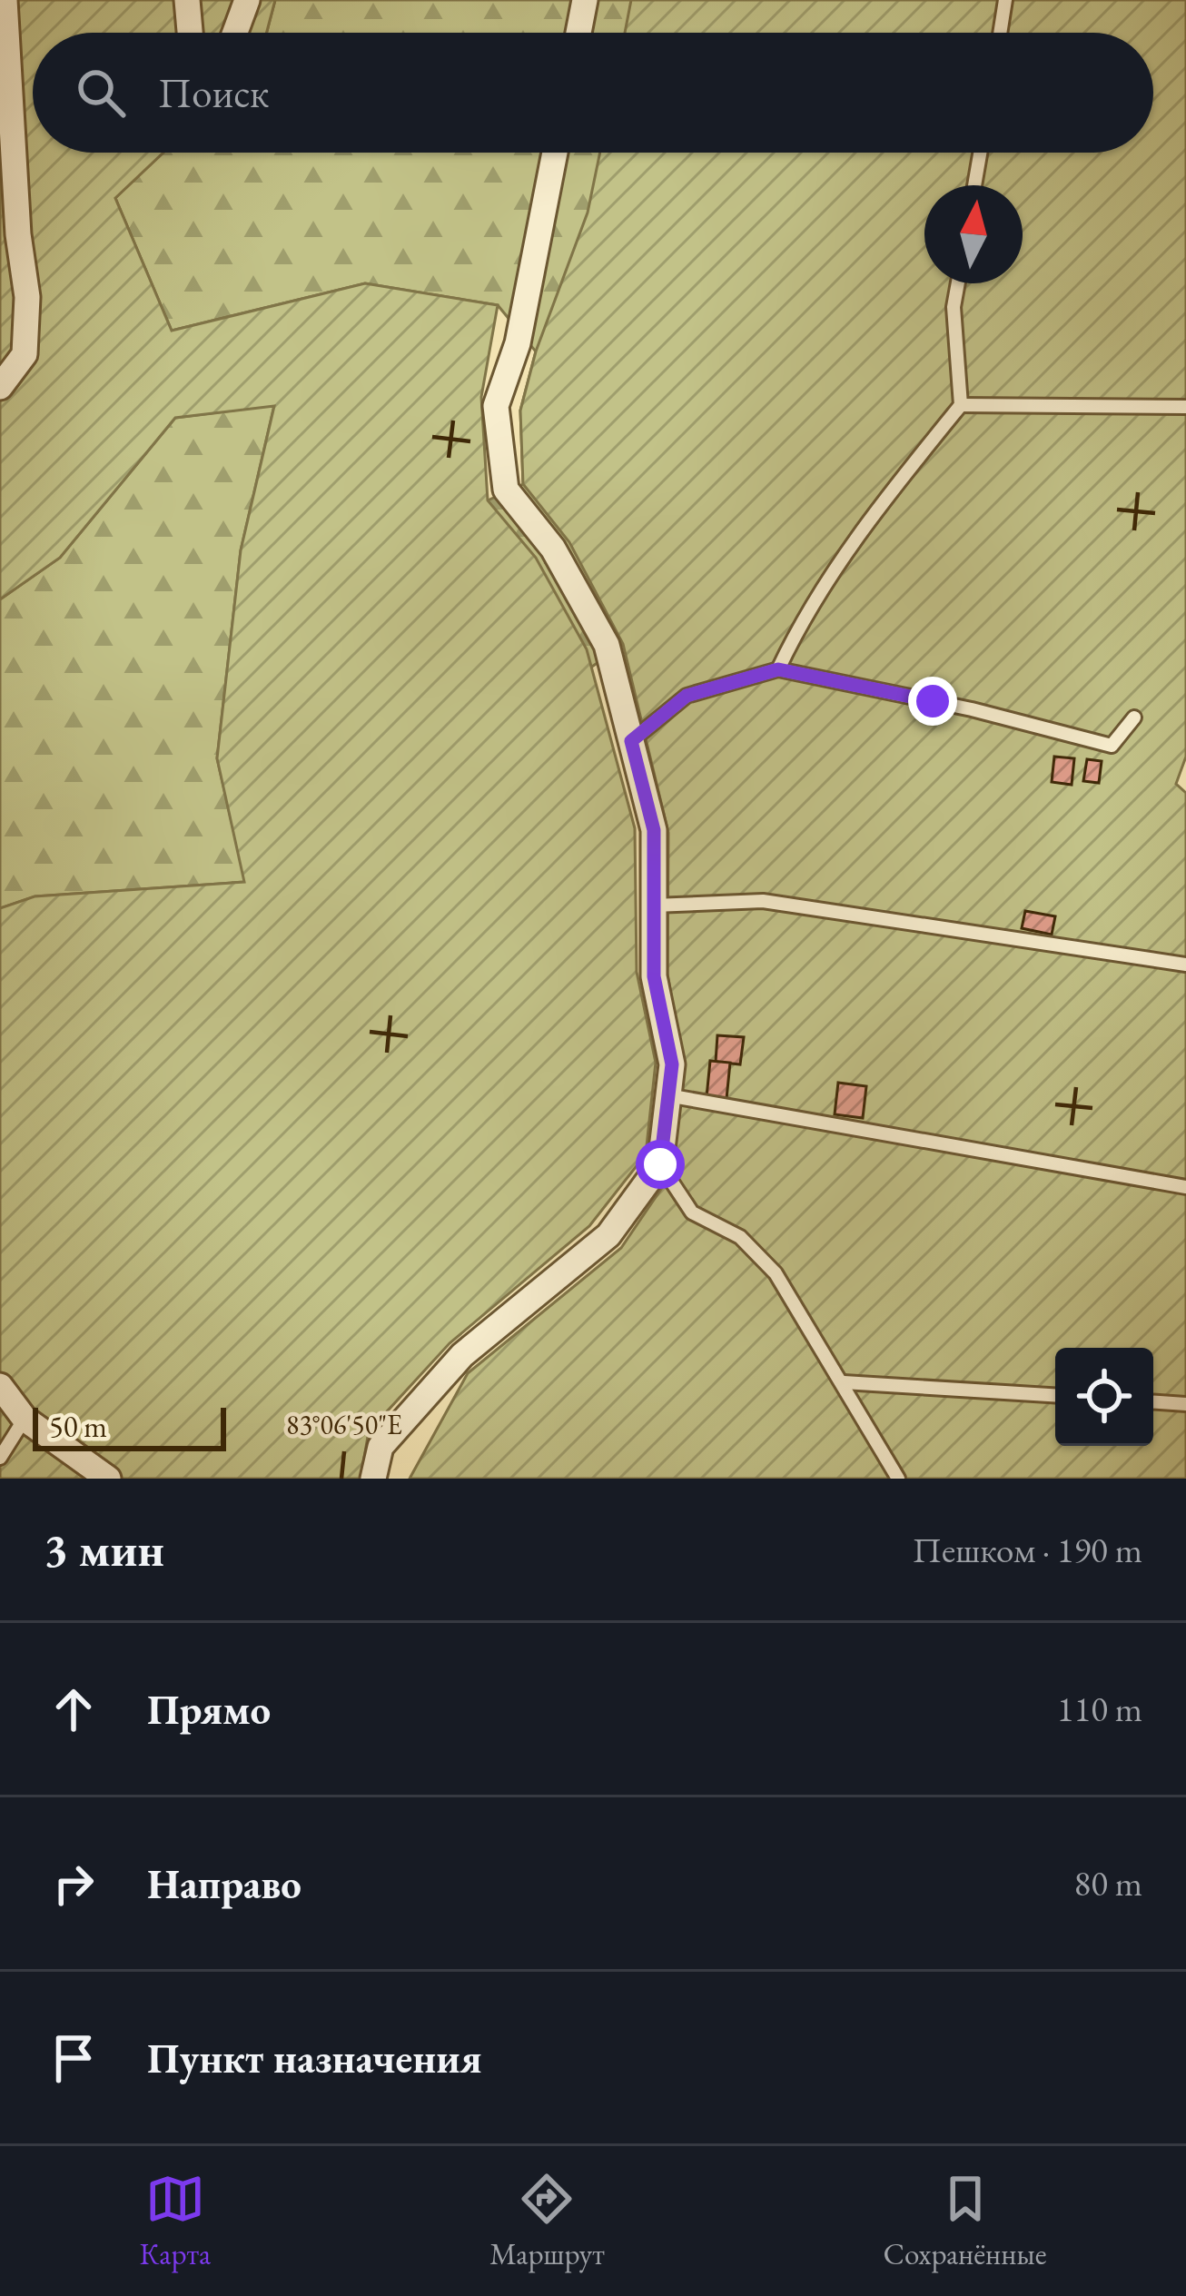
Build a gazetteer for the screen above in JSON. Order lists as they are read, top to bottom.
{
  "scale_bar": "50 m",
  "north": "top",
  "page": {
    "search": "Поиск",
    "scale": "50 m",
    "heading": ["3 мин", "Пешком · 190 m"],
    "list": [
      ["Прямо", "110 m"],
      ["Направо", "80 m"],
      "Пункт назначения"
    ],
    "nav": ["Карта", "Маршрут", "Сохранённые"]
  },
  "coordinates": ["83°06'50\"E"]
}
